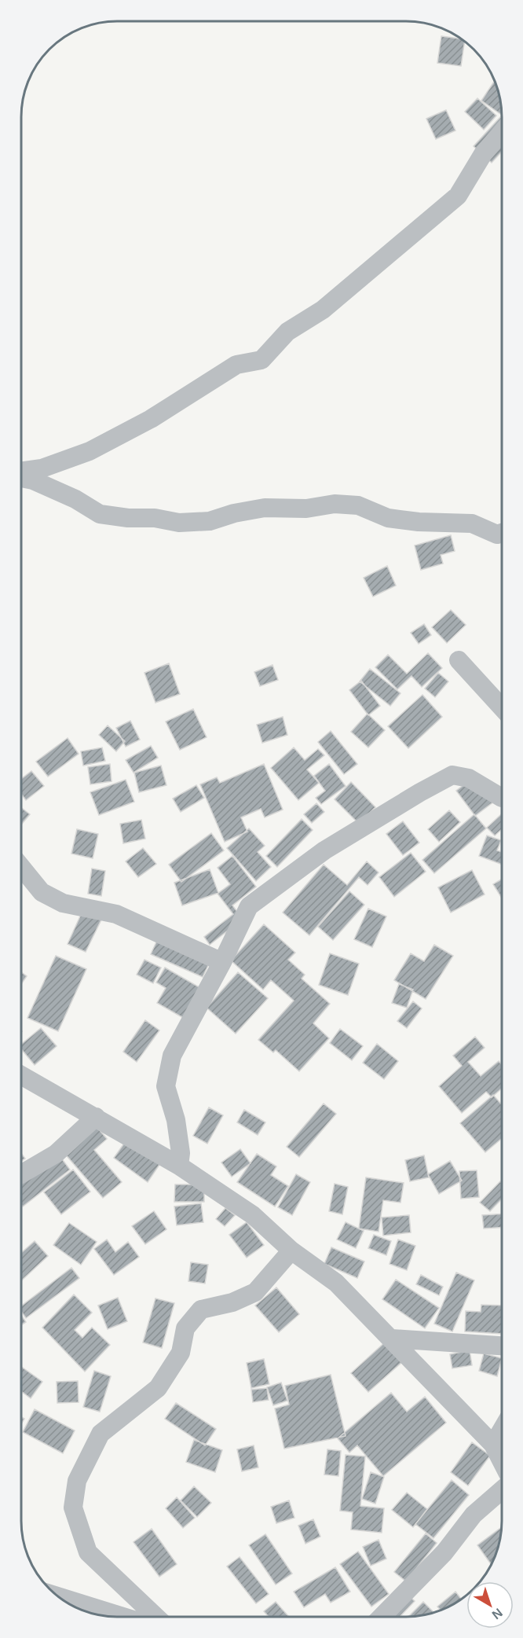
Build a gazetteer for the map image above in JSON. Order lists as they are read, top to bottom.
{
  "north": "bottom right"
}
